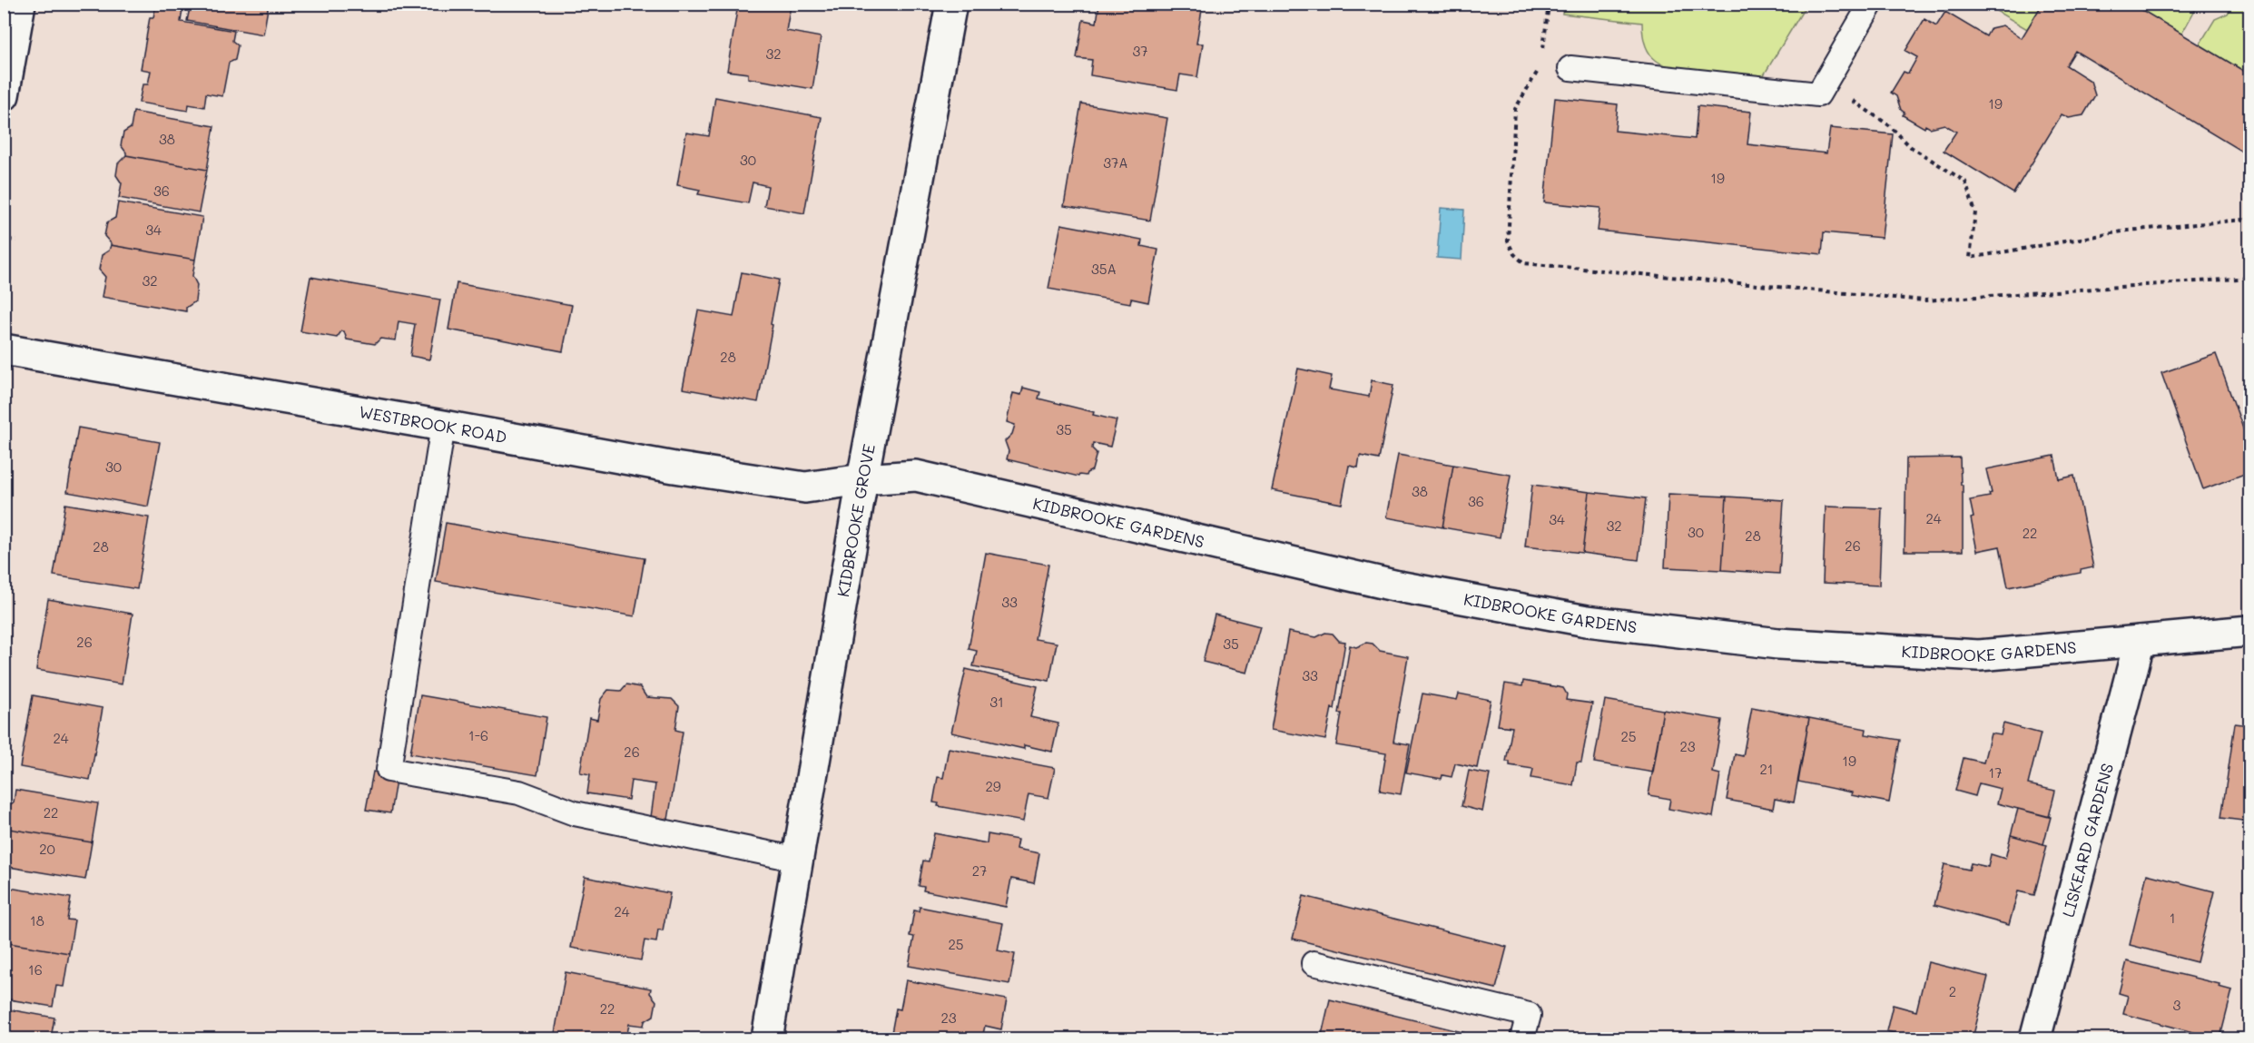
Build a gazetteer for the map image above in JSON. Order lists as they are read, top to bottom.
{
  "streets": {
    "street": [
      "WESTBROOK ROAD",
      "KIDBROOKE GROVE",
      "KIDBROOKE GARDENS",
      "LISKEARD GARDENS"
    ]
  },
  "crossings": [
    ["WESTBROOK ROAD", "KIDBROOKE GROVE"],
    ["WESTBROOK ROAD", "KIDBROOKE GARDENS"],
    ["KIDBROOKE GROVE", "KIDBROOKE GARDENS"],
    ["KIDBROOKE GARDENS", "LISKEARD GARDENS"]
  ],
  "house_numbers": [
    "37",
    "32",
    "19",
    "38",
    "30",
    "37A",
    "19",
    "36",
    "34",
    "35A",
    "32",
    "28",
    "35",
    "30",
    "38",
    "36",
    "24",
    "34",
    "32",
    "30",
    "22",
    "28",
    "26",
    "28",
    "33",
    "26",
    "35",
    "33",
    "31",
    "1-6",
    "25",
    "24",
    "23",
    "26",
    "19",
    "21",
    "17",
    "29",
    "22",
    "20",
    "27",
    "24",
    "1",
    "18",
    "25",
    "16",
    "2",
    "3",
    "22",
    "23"
  ]
}
